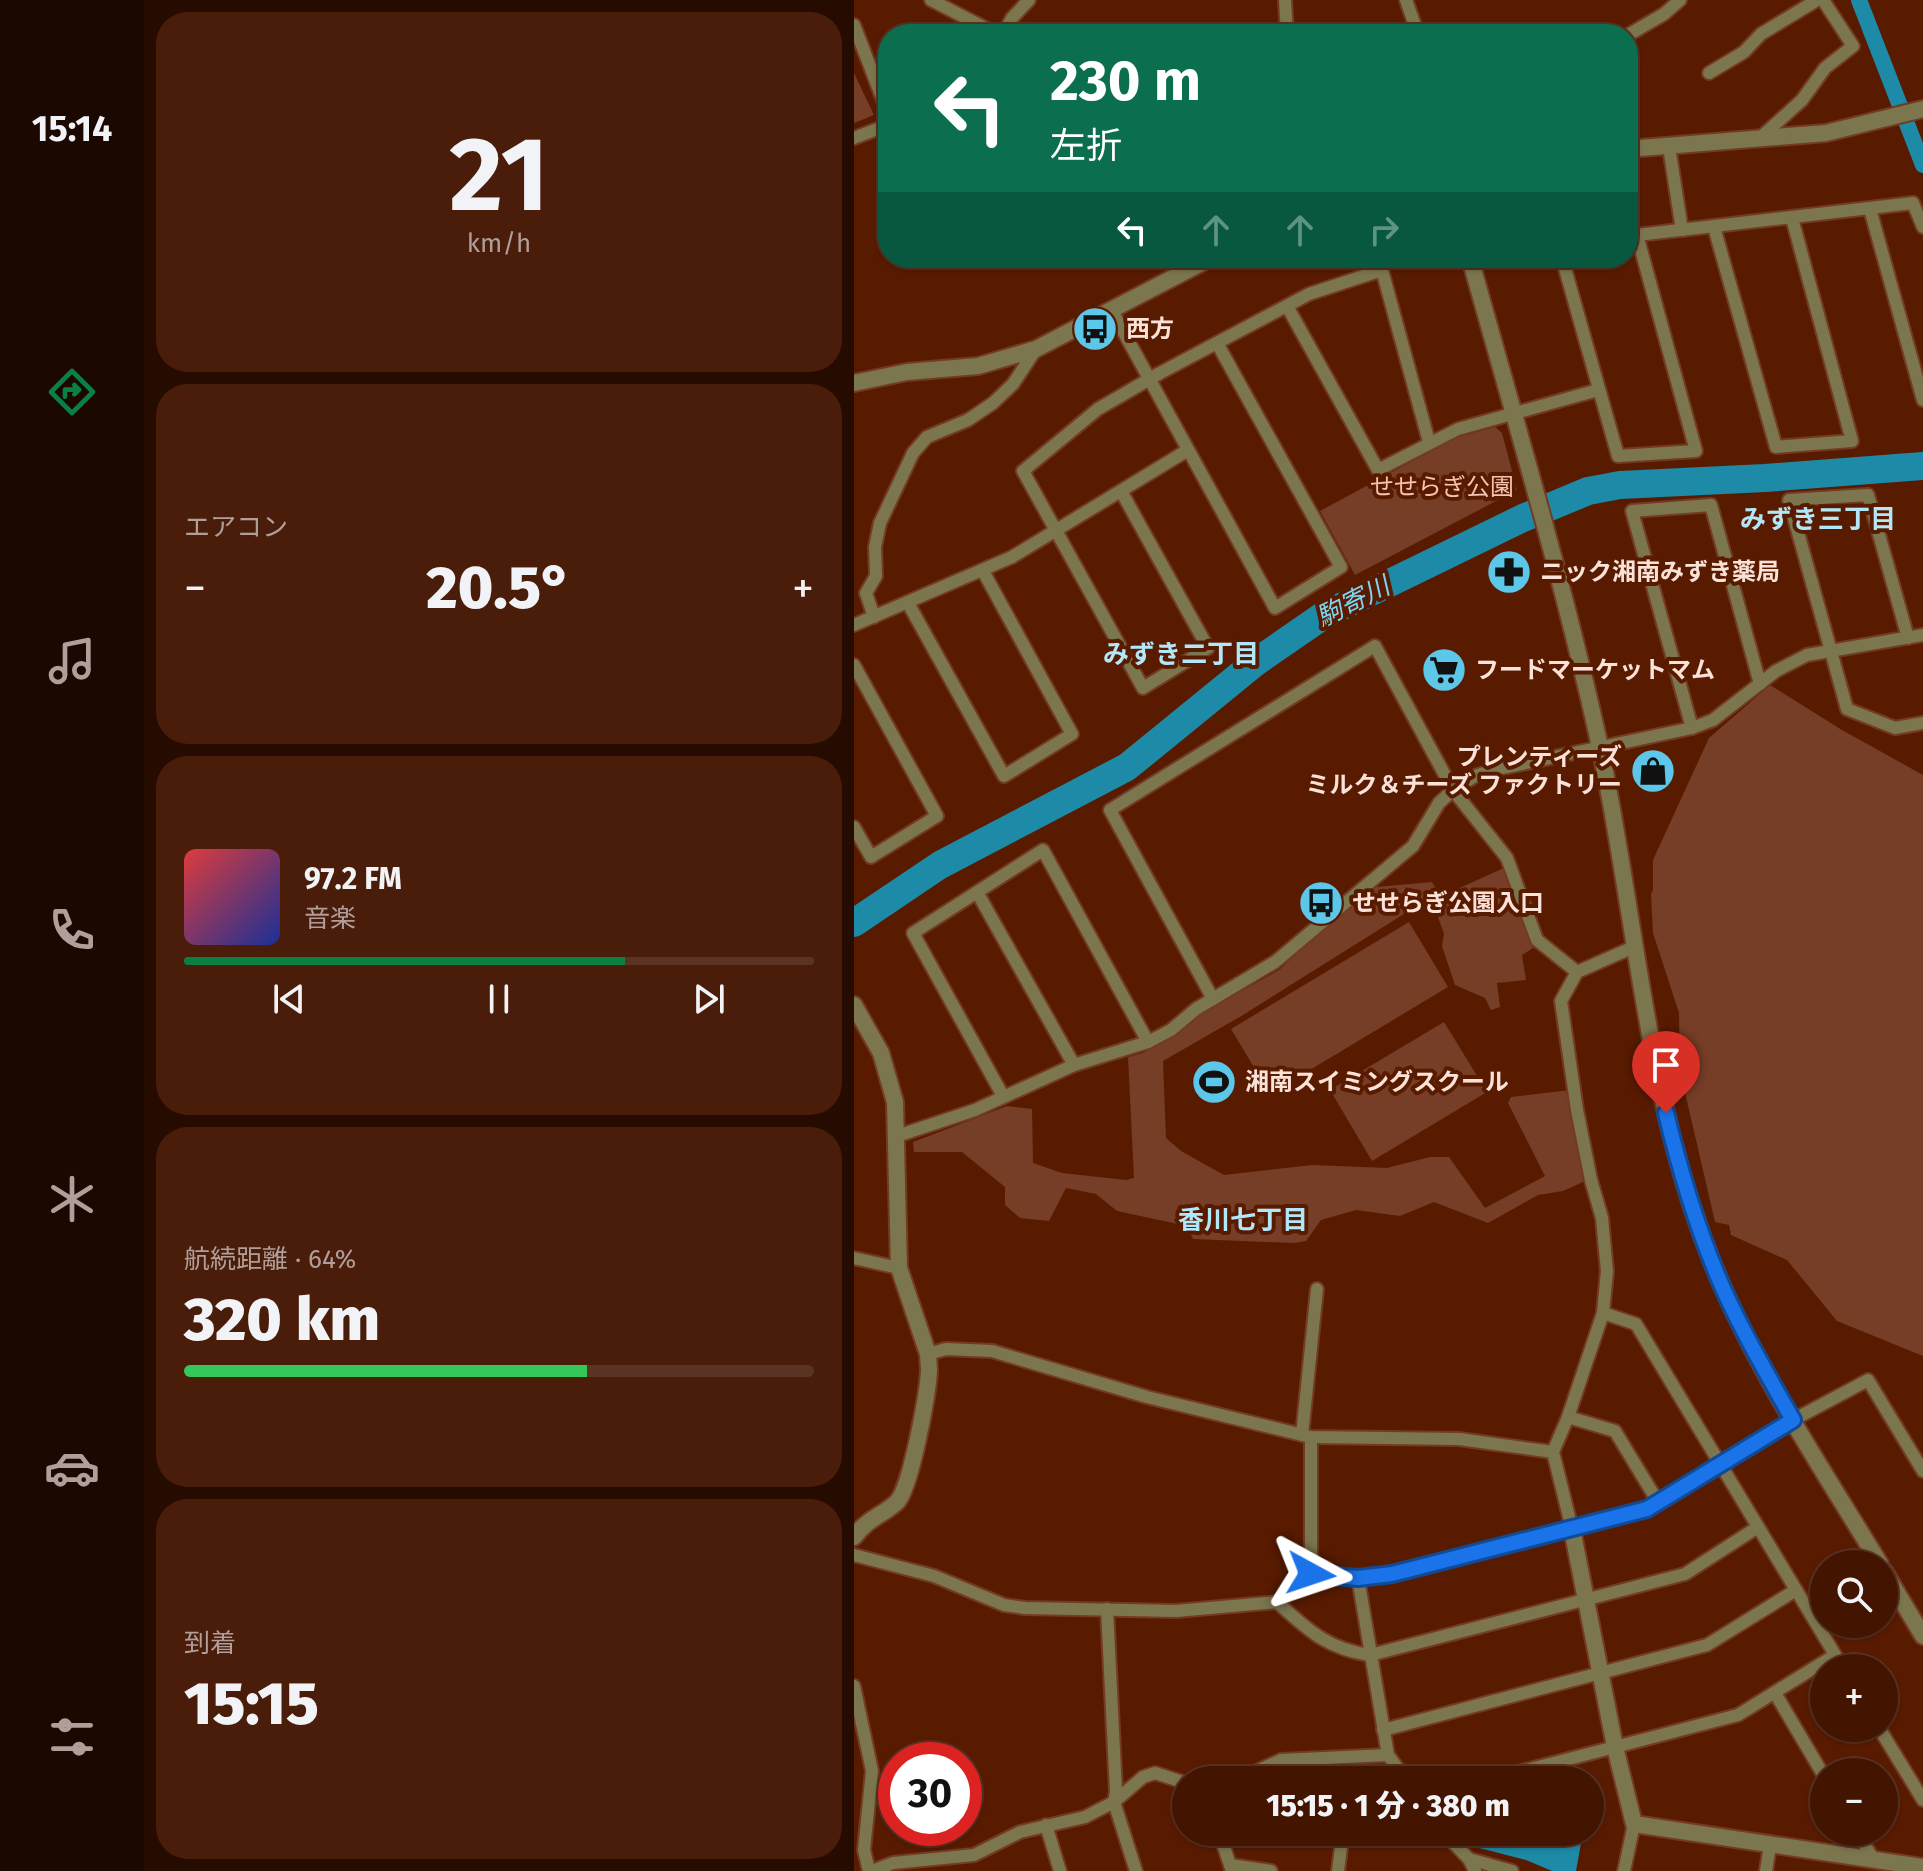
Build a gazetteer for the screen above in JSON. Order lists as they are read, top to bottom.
{
  "districts": ["みずき三丁目", "みずき二丁目", "香川七丁目"],
  "water": ["駒寄川"],
  "parks": ["せせらぎ公園"],
  "places": {
    "bus stop": ["西方", "せせらぎ公園入口"],
    "pharmacy": ["ニック湘南みずき薬局"],
    "supermarket": ["フードマーケットマム"],
    "shop": ["プレンティーズ ミルク＆チーズ ファクトリー"],
    "sports": ["湘南スイミングスクール"]
  },
  "page": {
    "tabs": "15:14",
    "tile": [
      ["21", "km/h"],
      "エアコン",
      ["航続距離 · 64%", "320 km"],
      ["到着", "15:15"]
    ],
    "turn": ["230 m", "左折"],
    "heat": ["−", "20.5°", "+"],
    "song": ["97.2 FM", "音楽"],
    "map_buttons": ["+", "−"],
    "limit": "30",
    "trip": "15:15 · 1 分 · 380 m"
  }
}
